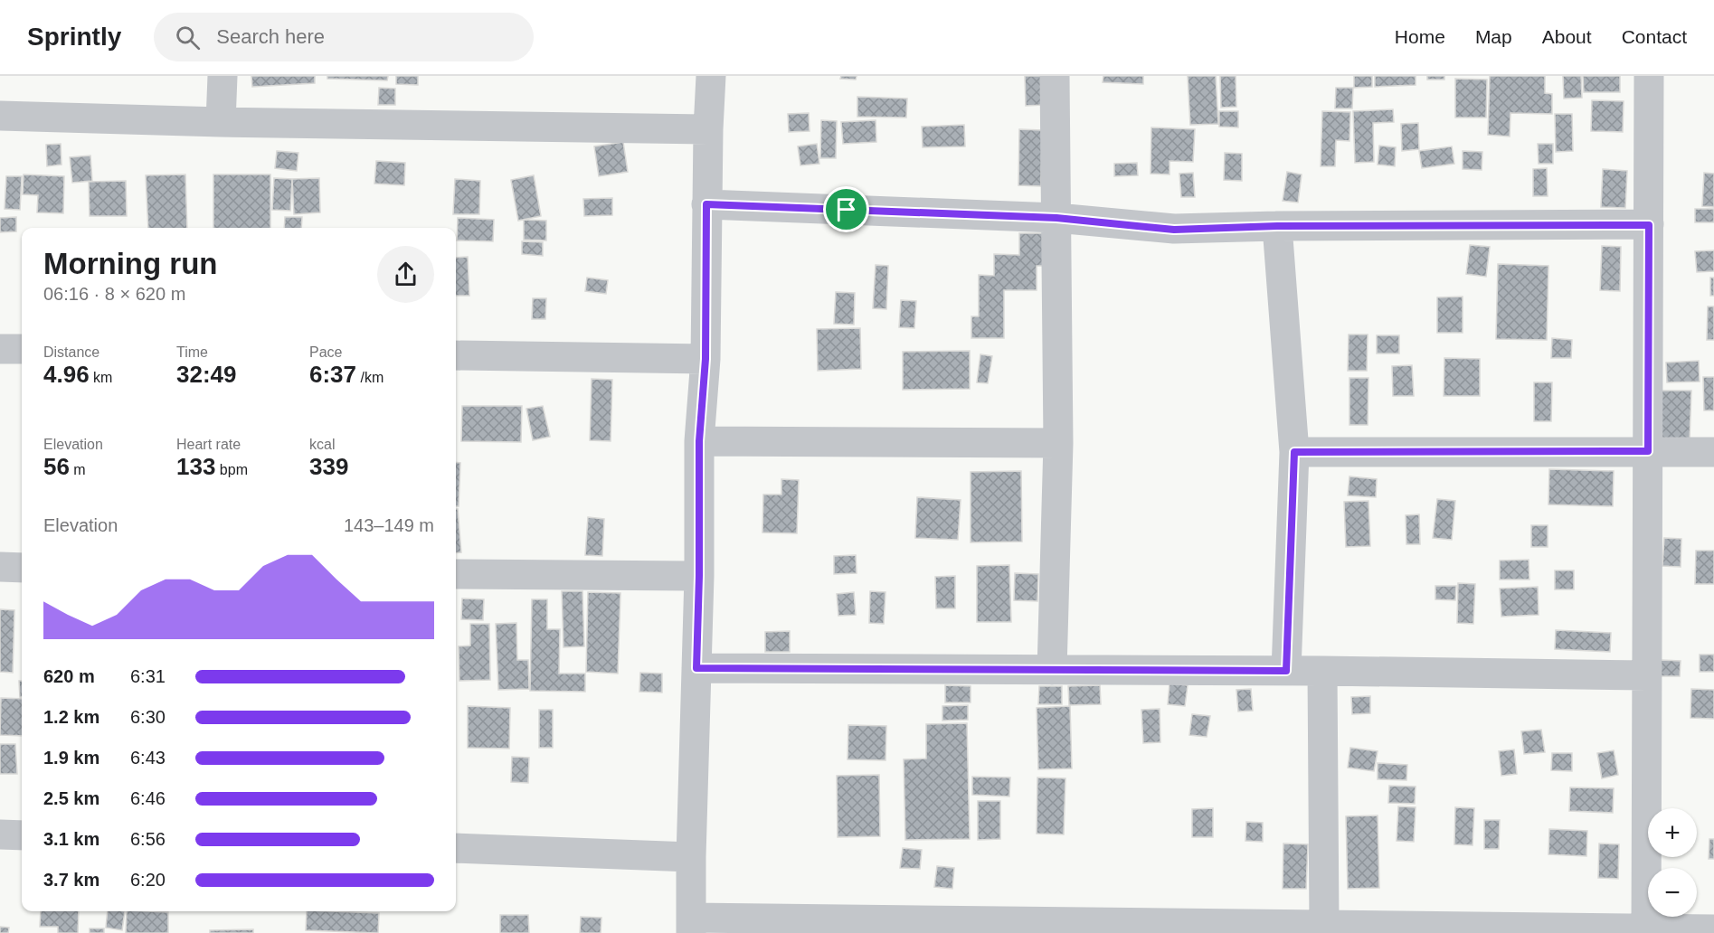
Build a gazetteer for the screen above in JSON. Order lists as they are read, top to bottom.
{
  "page": {
    "header": "Sprintly",
    "search": "Search here",
    "nav": [
      "Home",
      "Map",
      "About",
      "Contact"
    ],
    "heading": ["Morning run", "06:16 · 8 × 620 m"],
    "stats": [
      ["Distance", "4.96 km"],
      ["Time", "32:49"],
      ["Pace", "6:37 /km"],
      ["Elevation", "56 m"],
      ["Heart rate", "133 bpm"],
      ["kcal", "339"]
    ],
    "chart": ["Elevation", "143–149 m"],
    "list": [
      {
        "name": "620 m",
        "note": "6:31"
      },
      {
        "name": "1.2 km",
        "note": "6:30"
      },
      {
        "name": "1.9 km",
        "note": "6:43"
      },
      {
        "name": "2.5 km",
        "note": "6:46"
      },
      {
        "name": "3.1 km",
        "note": "6:56"
      },
      {
        "name": "3.7 km",
        "note": "6:20"
      }
    ],
    "map_buttons": ["+", "−"]
  }
}
